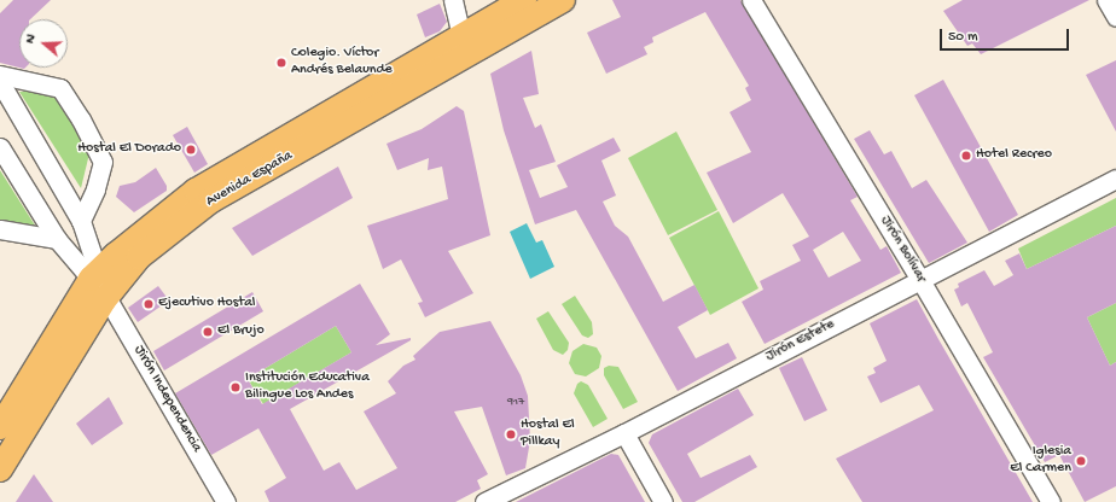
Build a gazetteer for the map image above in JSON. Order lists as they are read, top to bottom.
{
  "streets": {
    "main road": ["Avenida España"],
    "street": ["Jirón Bolívar", "Jirón Estete", "Jirón Independencia"]
  },
  "crossings": [
    ["Avenida España", "Jirón Independencia"],
    ["Jirón Bolívar", "Jirón Estete"]
  ],
  "places": [
    "Colegio. Víctor Andrés Belaunde",
    "Hostal El Dorado",
    "Hotel Recreo",
    "Ejecutivo Hostal",
    "El Brujo",
    "Institución Educativa Bilingue Los Andes",
    "Hostal El Pillkay",
    "Iglesia El Carmen"
  ],
  "house_numbers": ["917"],
  "scale_bar": "50 m",
  "north": "left"
}
